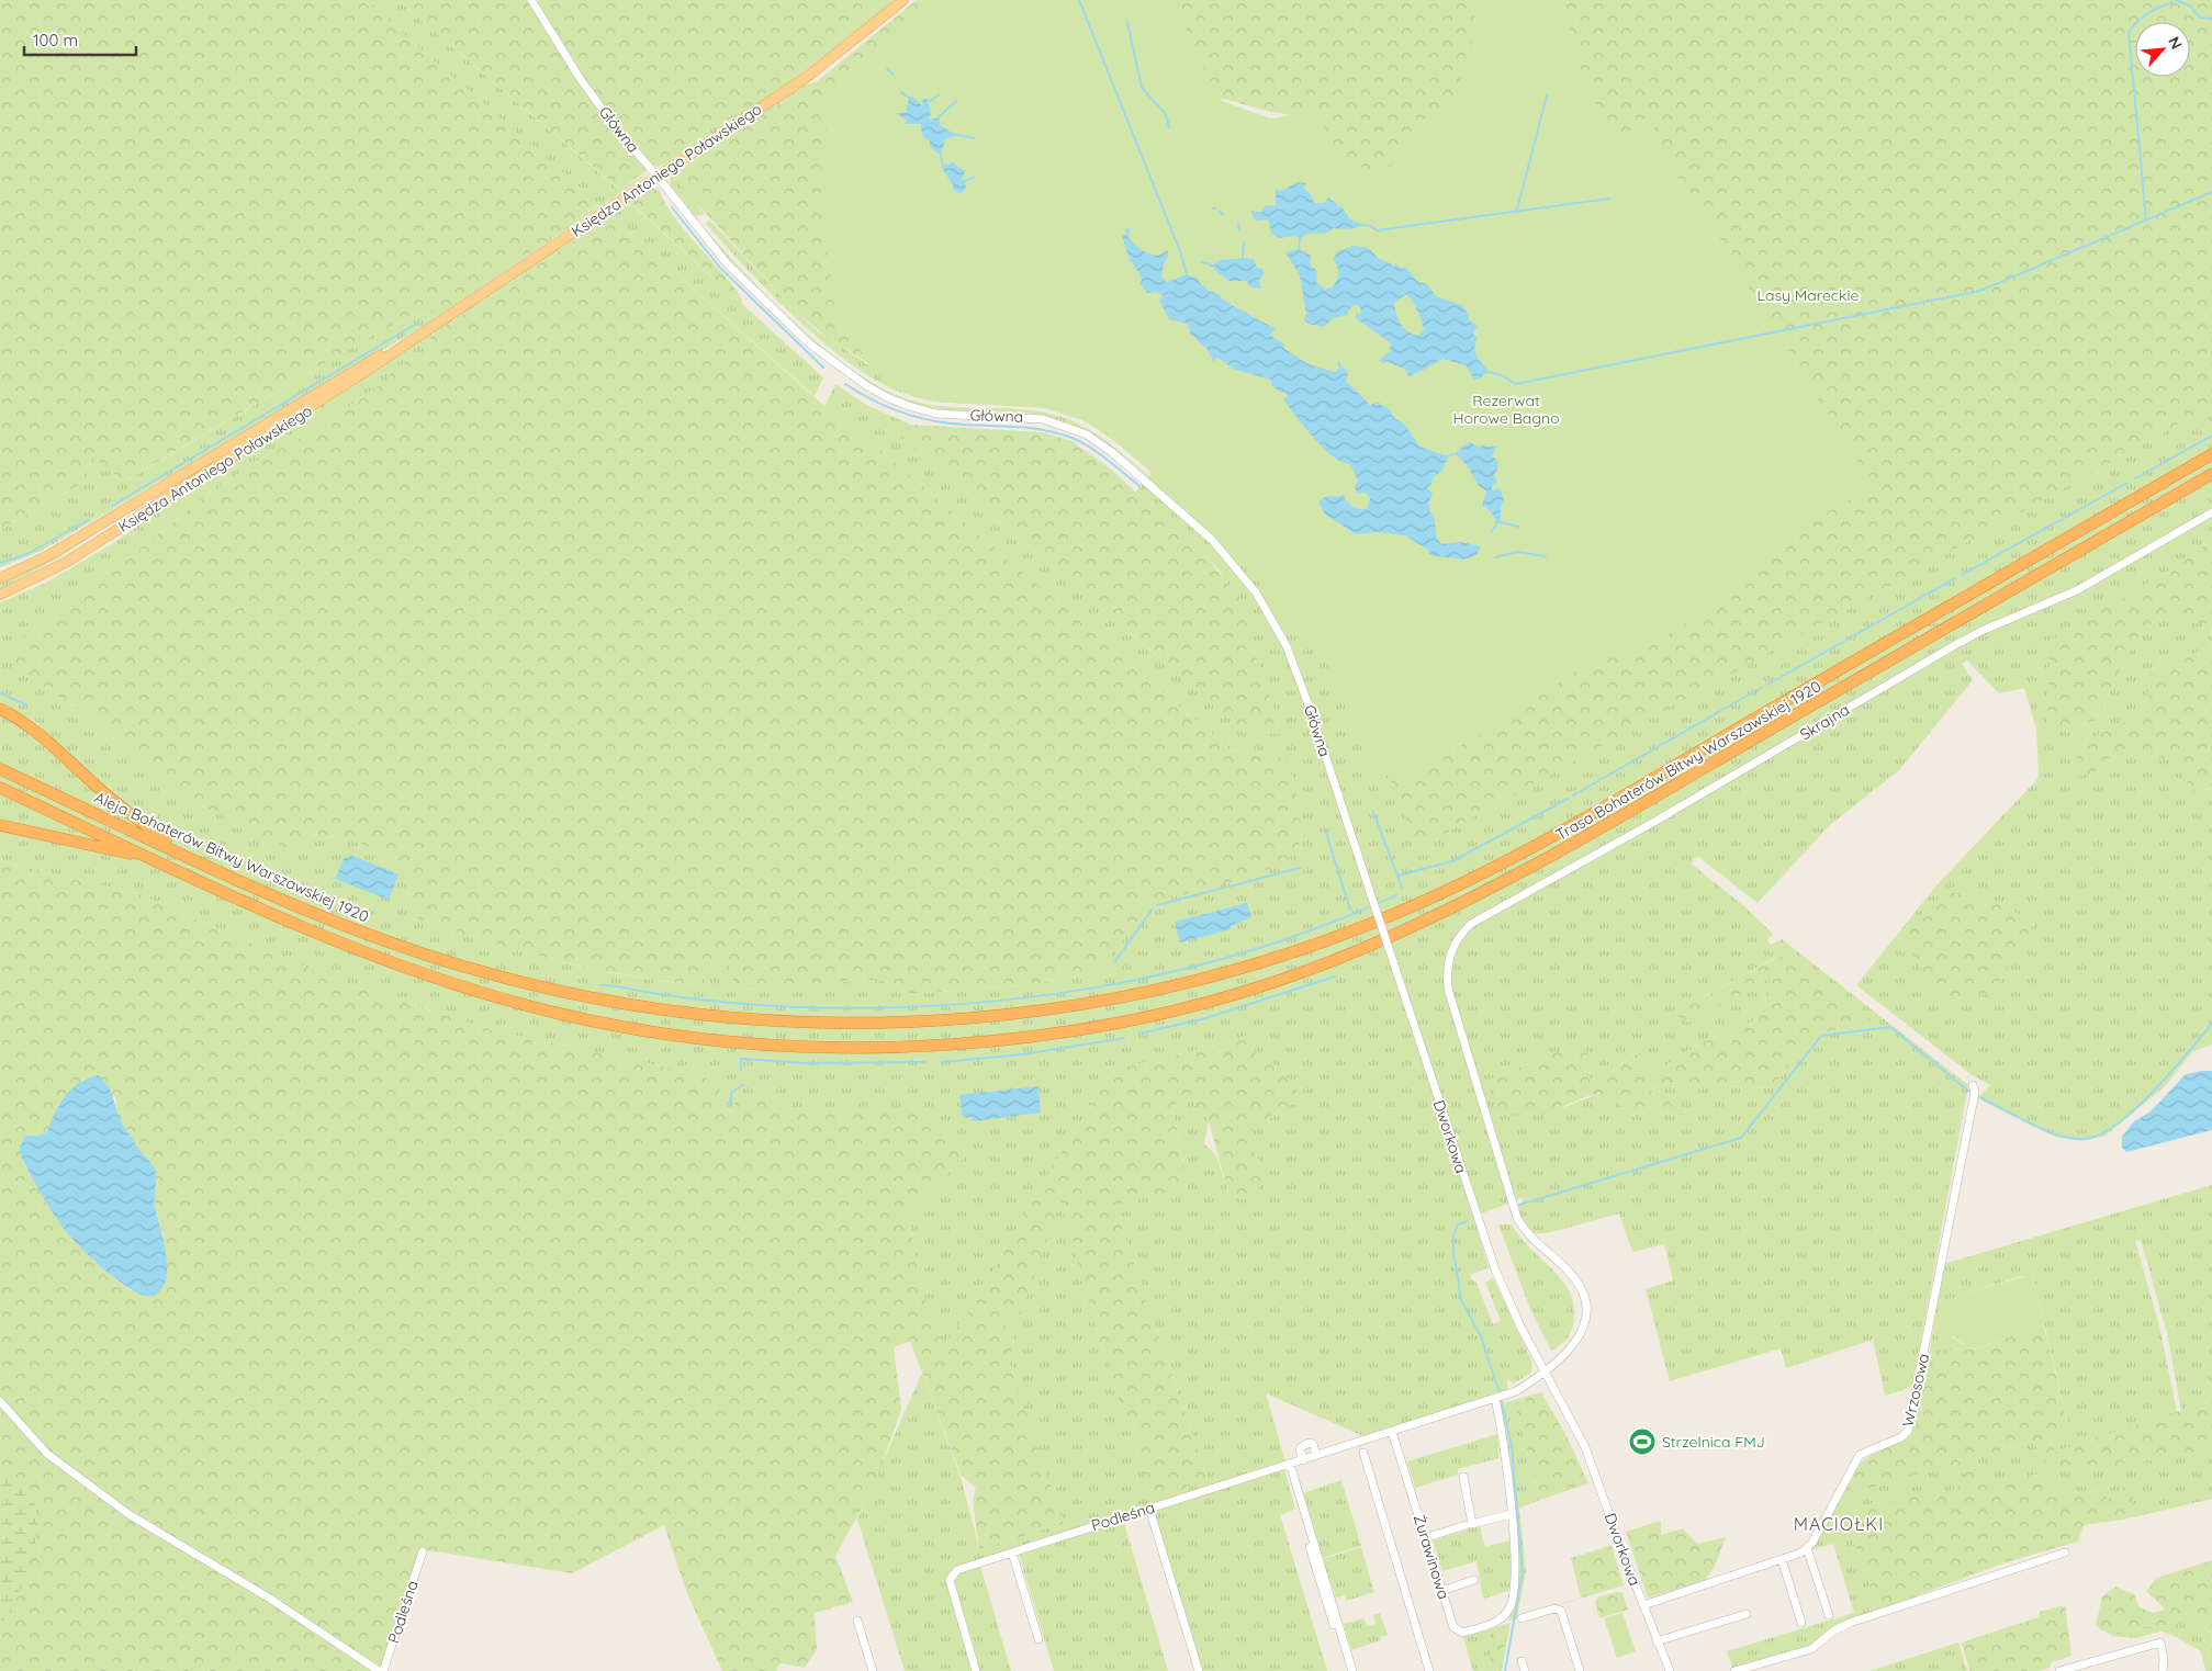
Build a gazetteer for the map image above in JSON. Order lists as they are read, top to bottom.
{
  "streets": {
    "highway": ["Trasa Bohaterów Bitwy Warszawskiej 1920", "Aleja Bohaterów Bitwy Warszawskiej 1920"],
    "main road": ["Księdza Antoniego Poławskiego"],
    "street": [
      "Główna",
      "Skrajna",
      "Dworkowa",
      "Wrzosowa",
      "Podleśna",
      "Żurawinowa"
    ]
  },
  "crossings": [
    ["Główna", "Księdza Antoniego Poławskiego"],
    ["Główna", "Dworkowa"],
    ["Skrajna", "Dworkowa"],
    ["Skrajna", "Podleśna"],
    ["Trasa Bohaterów Bitwy Warszawskiej 1920", "Aleja Bohaterów Bitwy Warszawskiej 1920"],
    ["Dworkowa", "Wrzosowa"],
    ["Dworkowa", "Podleśna"],
    ["Podleśna", "Żurawinowa"]
  ],
  "districts": ["MACIOŁKI"],
  "parks": ["Lasy Mareckie", "Rezerwat Horowe Bagno"],
  "places": {
    "sports": ["Strzelnica FMJ"]
  },
  "scale_bar": "100 m",
  "north": "top right"
}
